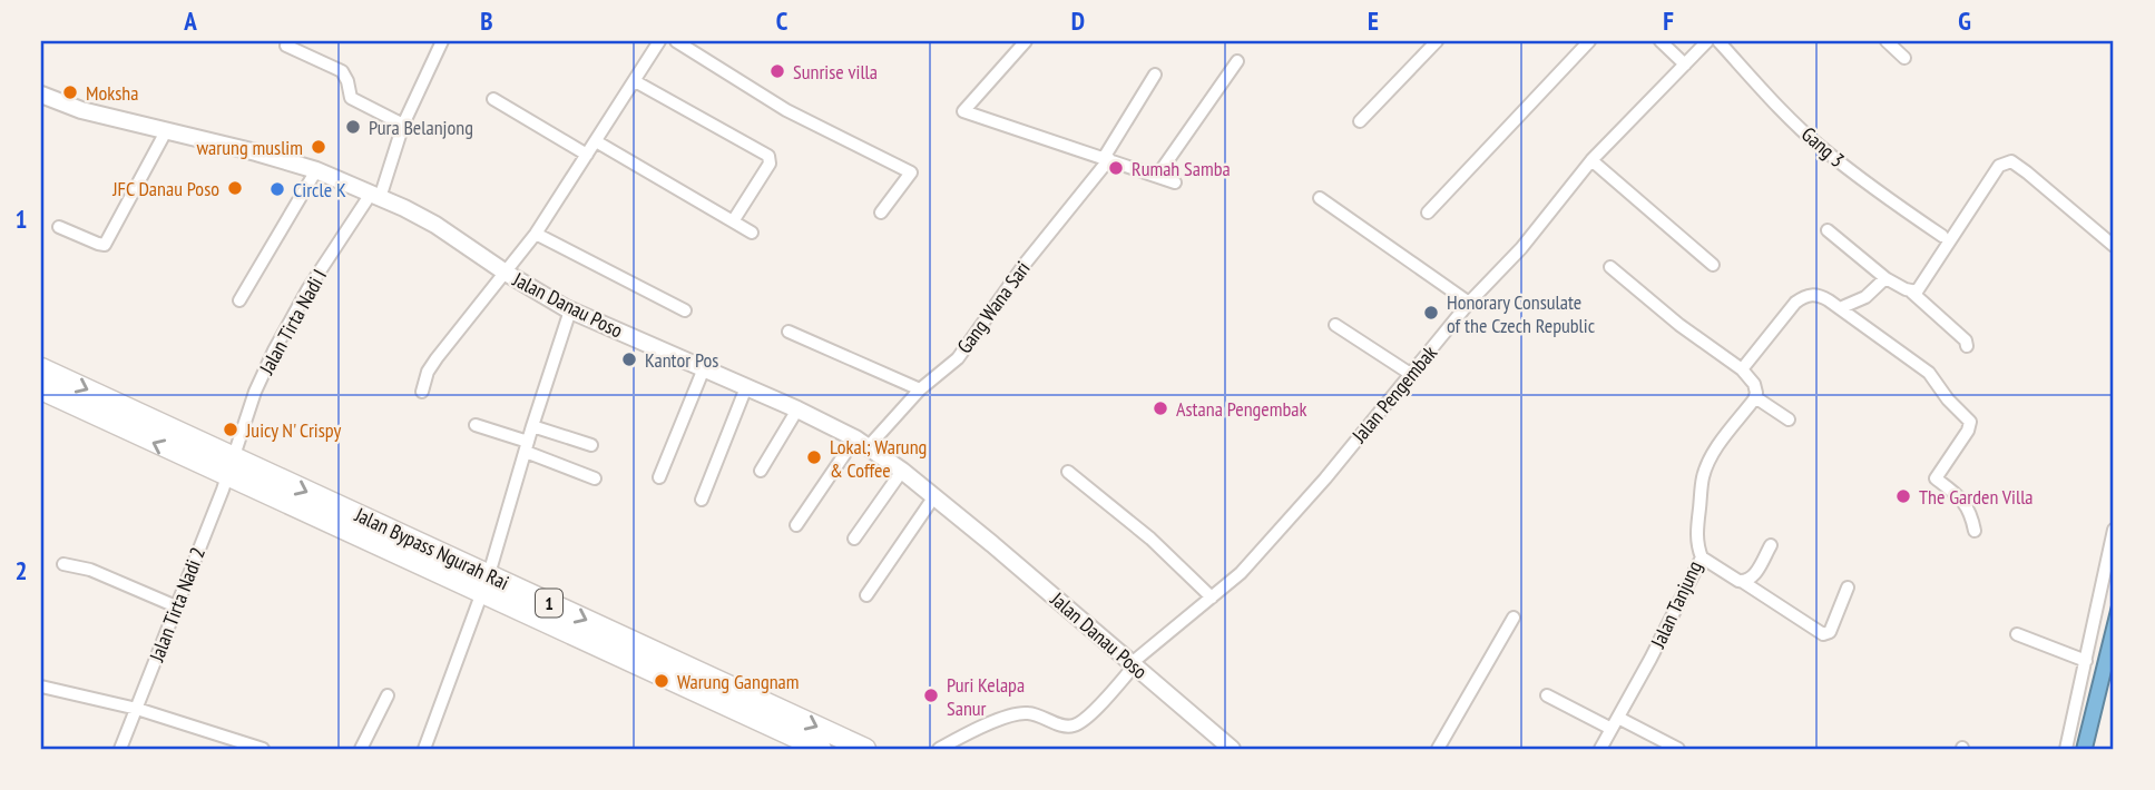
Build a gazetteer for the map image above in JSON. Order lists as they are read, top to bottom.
{
  "streets": {
    "highway": ["Jalan Bypass Ngurah Rai", "1"],
    "street": [
      "Gang 3",
      "Jalan Danau Poso",
      "Gang Wana Sari",
      "Jalan Tirta Nadi I",
      "Jalan Pengembak",
      "Jalan Tirta Nadi 2",
      "Jalan Tanjung"
    ]
  },
  "crossings": [
    ["Jalan Danau Poso", "Gang Wana Sari"],
    ["Jalan Danau Poso", "Jalan Tirta Nadi I"],
    ["Jalan Danau Poso", "Jalan Pengembak"],
    ["Jalan Tirta Nadi I", "Jalan Bypass Ngurah Rai"],
    ["Jalan Tirta Nadi I", "Jalan Tirta Nadi 2"],
    ["Jalan Bypass Ngurah Rai", "Jalan Tirta Nadi 2"]
  ],
  "places": [
    "Sunrise villa",
    "Moksha",
    "Pura Belanjong",
    "warung muslim",
    "Rumah Samba",
    "JFC Danau Poso",
    "Circle K",
    "Honorary Consulate of the Czech Republic",
    "Kantor Pos",
    "Astana Pengembak",
    "Juicy N' Crispy",
    "Lokal; Warung & Coffee",
    "The Garden Villa",
    "Warung Gangnam",
    "Puri Kelapa Sanur"
  ],
  "grid": {
    "columns": [
      "A",
      "B",
      "C",
      "D",
      "E",
      "F",
      "G"
    ],
    "rows": ["1", "2"]
  }
}
